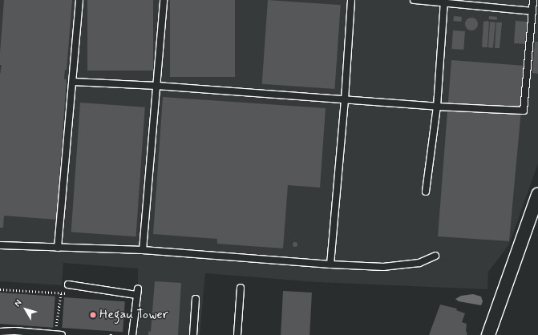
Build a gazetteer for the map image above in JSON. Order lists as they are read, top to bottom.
{
  "places": ["Hegau Tower"],
  "north": "top left"
}
